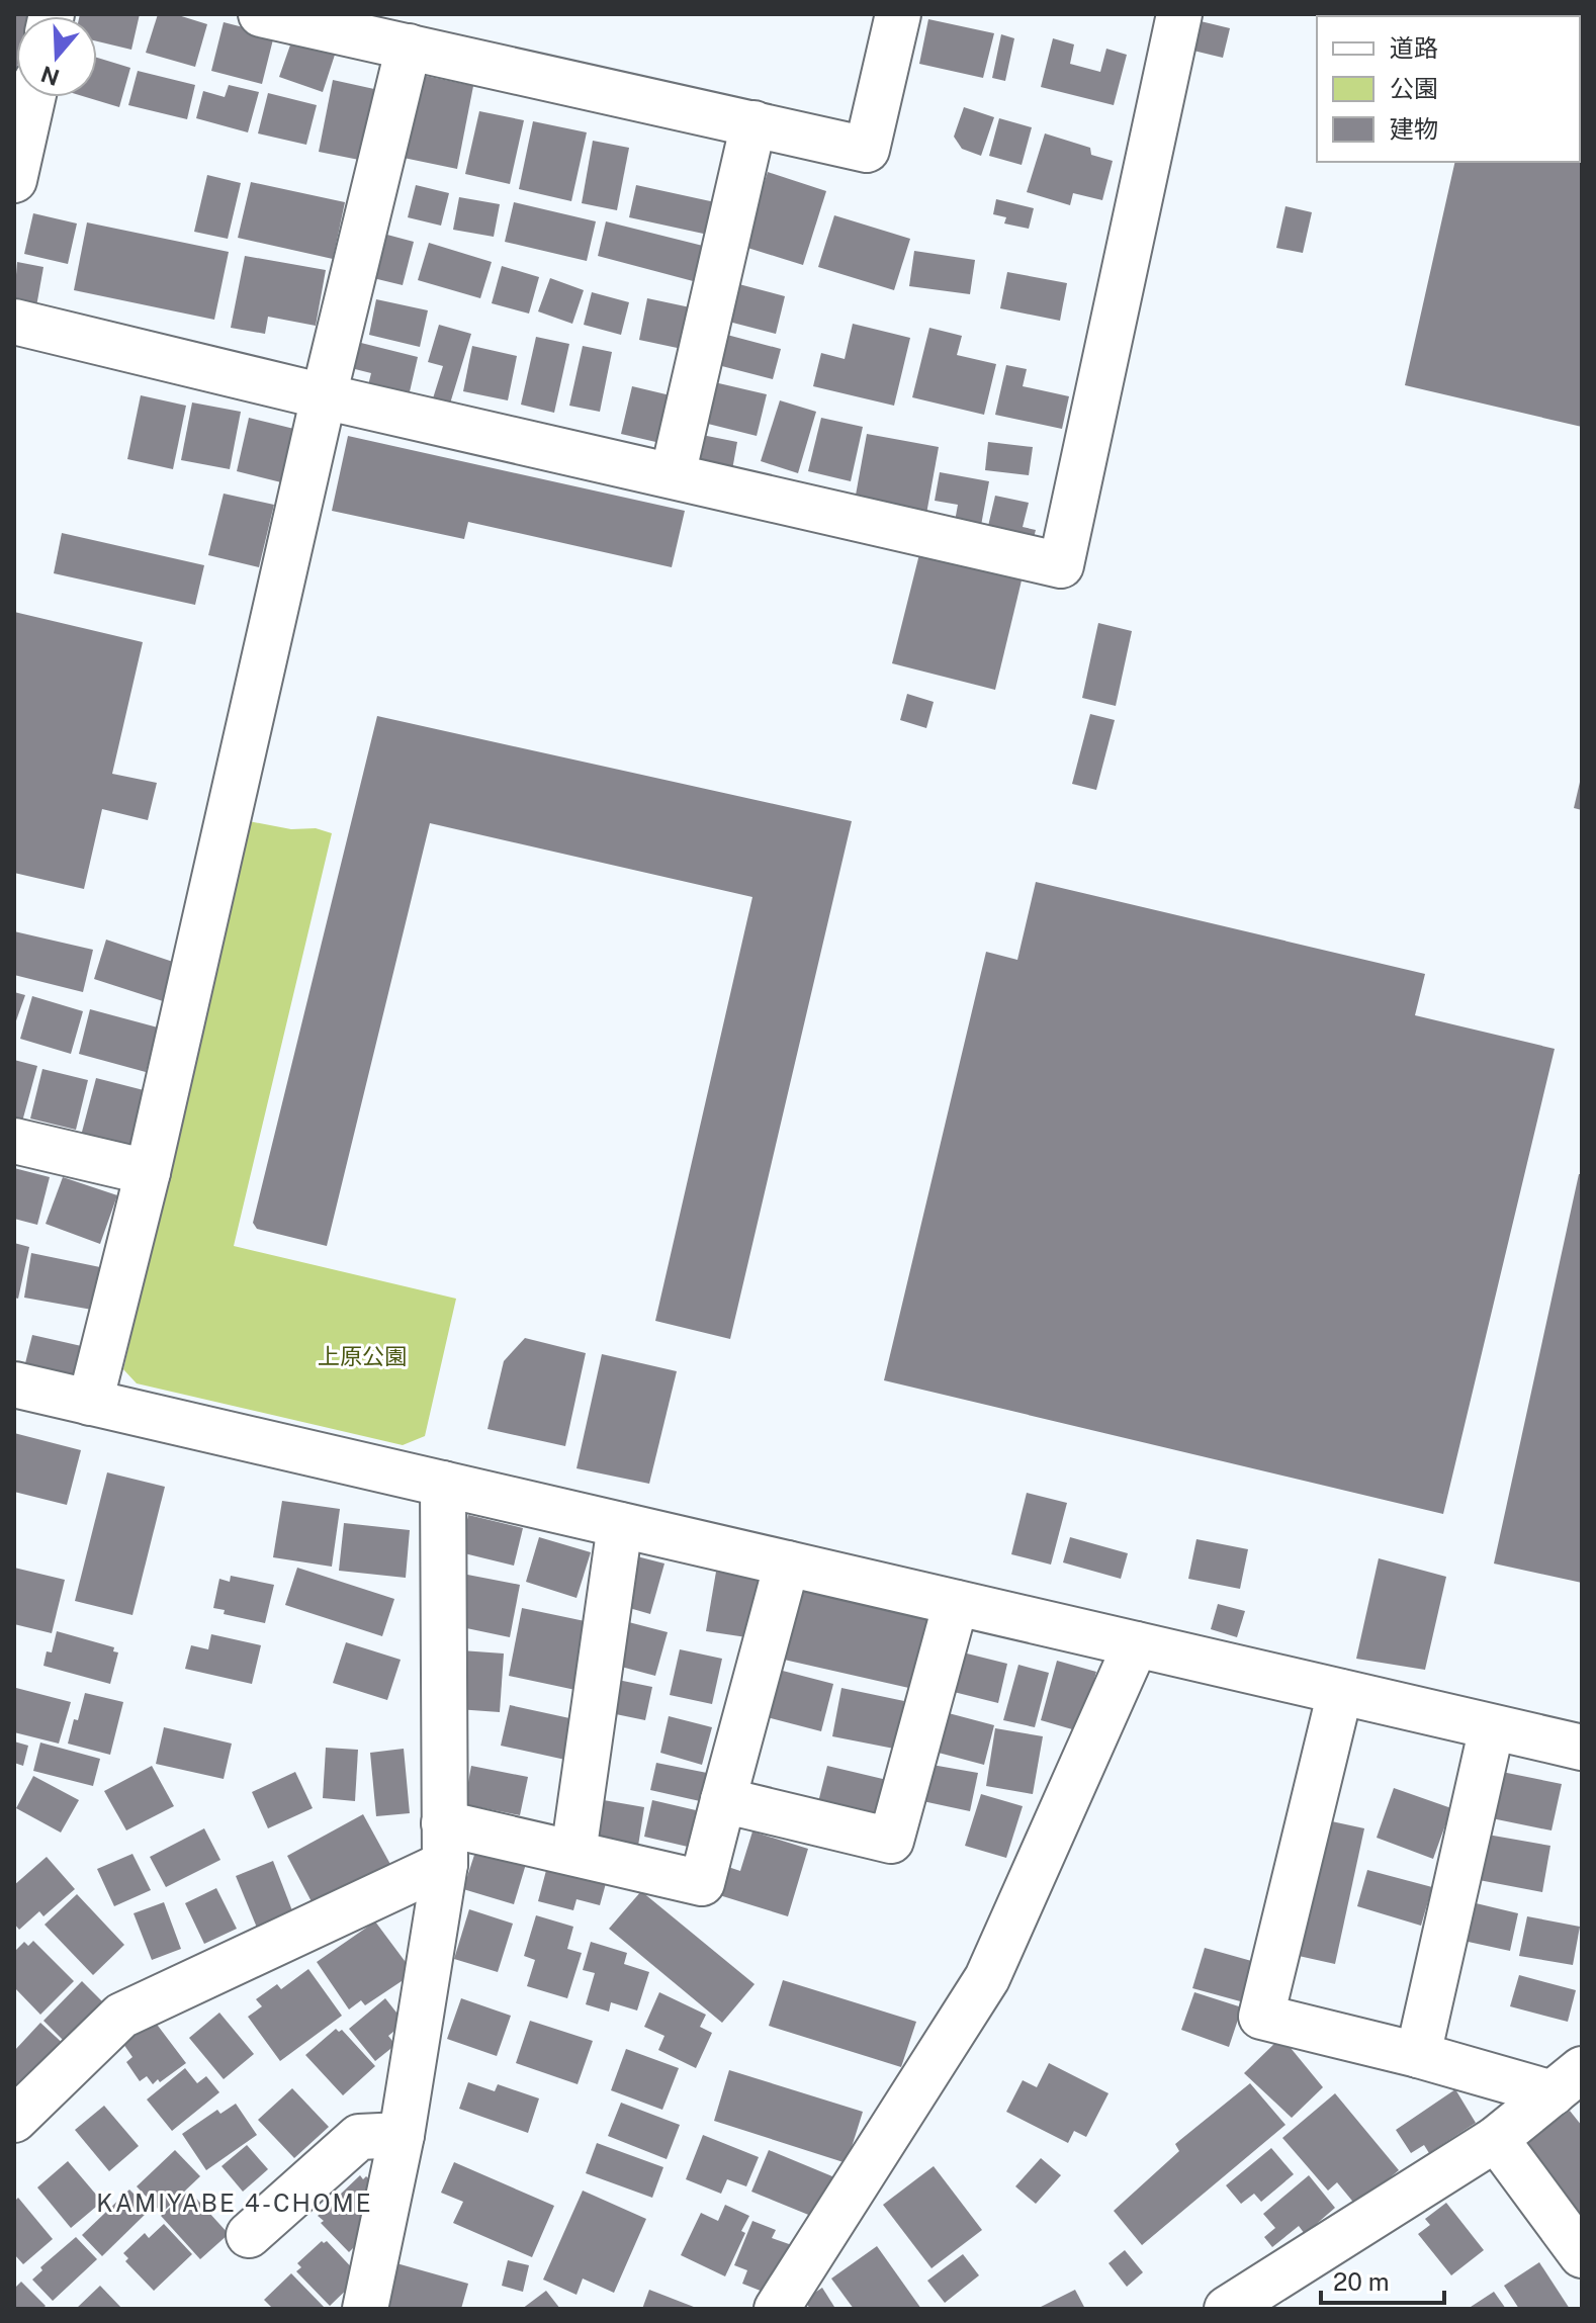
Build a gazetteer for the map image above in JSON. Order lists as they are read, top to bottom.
{
  "districts": ["KAMIYABE 4-CHOME"],
  "parks": ["上原公園"],
  "legend": ["道路", "公園", "建物"],
  "scale_bar": "20 m",
  "north": "bottom"
}
